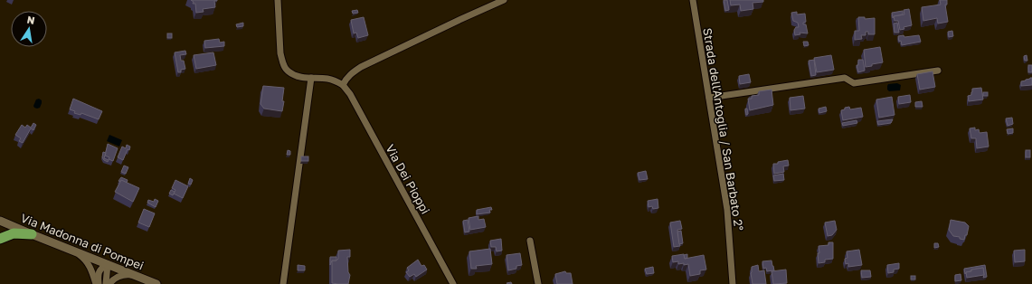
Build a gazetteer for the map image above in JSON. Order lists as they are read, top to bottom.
{
  "streets": {
    "street": ["Strada dell'Antoglia / San Barbato 2°", "Via Dei Pioppi", "Via Madonna di Pompei"]
  },
  "north": "top"
}
